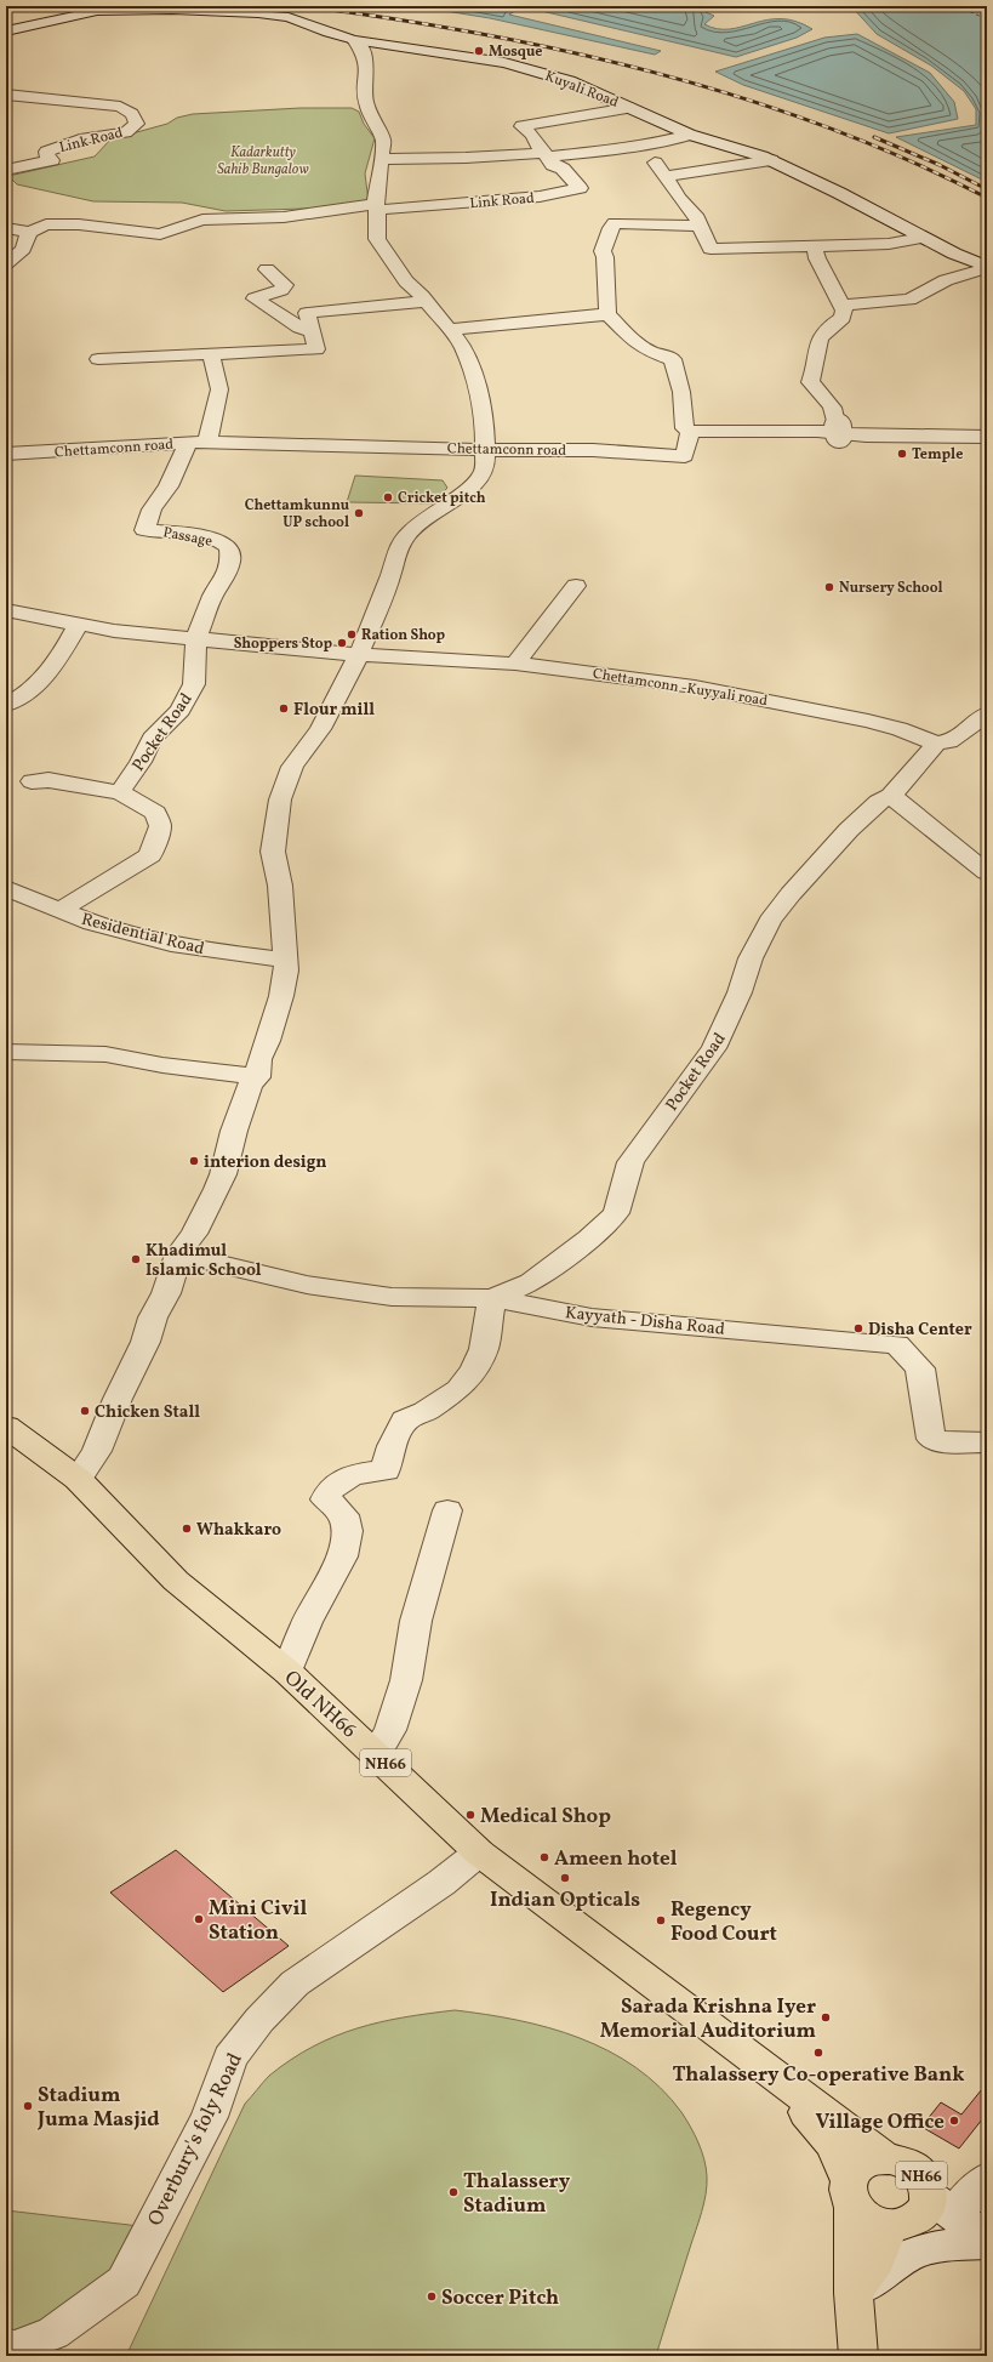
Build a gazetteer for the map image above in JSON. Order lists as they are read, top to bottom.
{
  "streets": {
    "main road": ["Old NH66", "NH66"],
    "street": [
      "Kuyali Road",
      "Link Road",
      "Chettamconn road",
      "Passage",
      "Chettamconn -Kuyyali road",
      "Pocket Road",
      "Residential Road",
      "Kayyath - Disha Road",
      "Overbury's foly Road"
    ]
  },
  "crossings": [
    ["Kuyali Road", "Link Road"],
    ["Chettamconn road", "Passage"],
    ["Passage", "Chettamconn -Kuyyali road"],
    ["Passage", "Pocket Road"],
    ["Chettamconn -Kuyyali road", "Pocket Road"],
    ["Pocket Road", "Kayyath - Disha Road"],
    ["Old NH66", "NH66"],
    ["Old NH66", "Overbury's foly Road"]
  ],
  "parks": ["Kadarkutty Sahib Bungalow"],
  "places": [
    "Mosque",
    "Temple",
    "Cricket pitch",
    "Chettamkunnu UP school",
    "Nursery School",
    "Ration Shop",
    "Shoppers Stop",
    "Flour mill",
    "interion design",
    "Khadimul Islamic School",
    "Disha Center",
    "Chicken Stall",
    "Whakkaro",
    "Medical Shop",
    "Ameen hotel",
    "Indian Opticals",
    "Mini Civil Station",
    "Regency Food Court",
    "Sarada Krishna Iyer Memorial Auditorium",
    "Thalassery Co-operative Bank",
    "Stadium Juma Masjid",
    "Village Office",
    "Thalassery Stadium",
    "Soccer Pitch"
  ]
}
